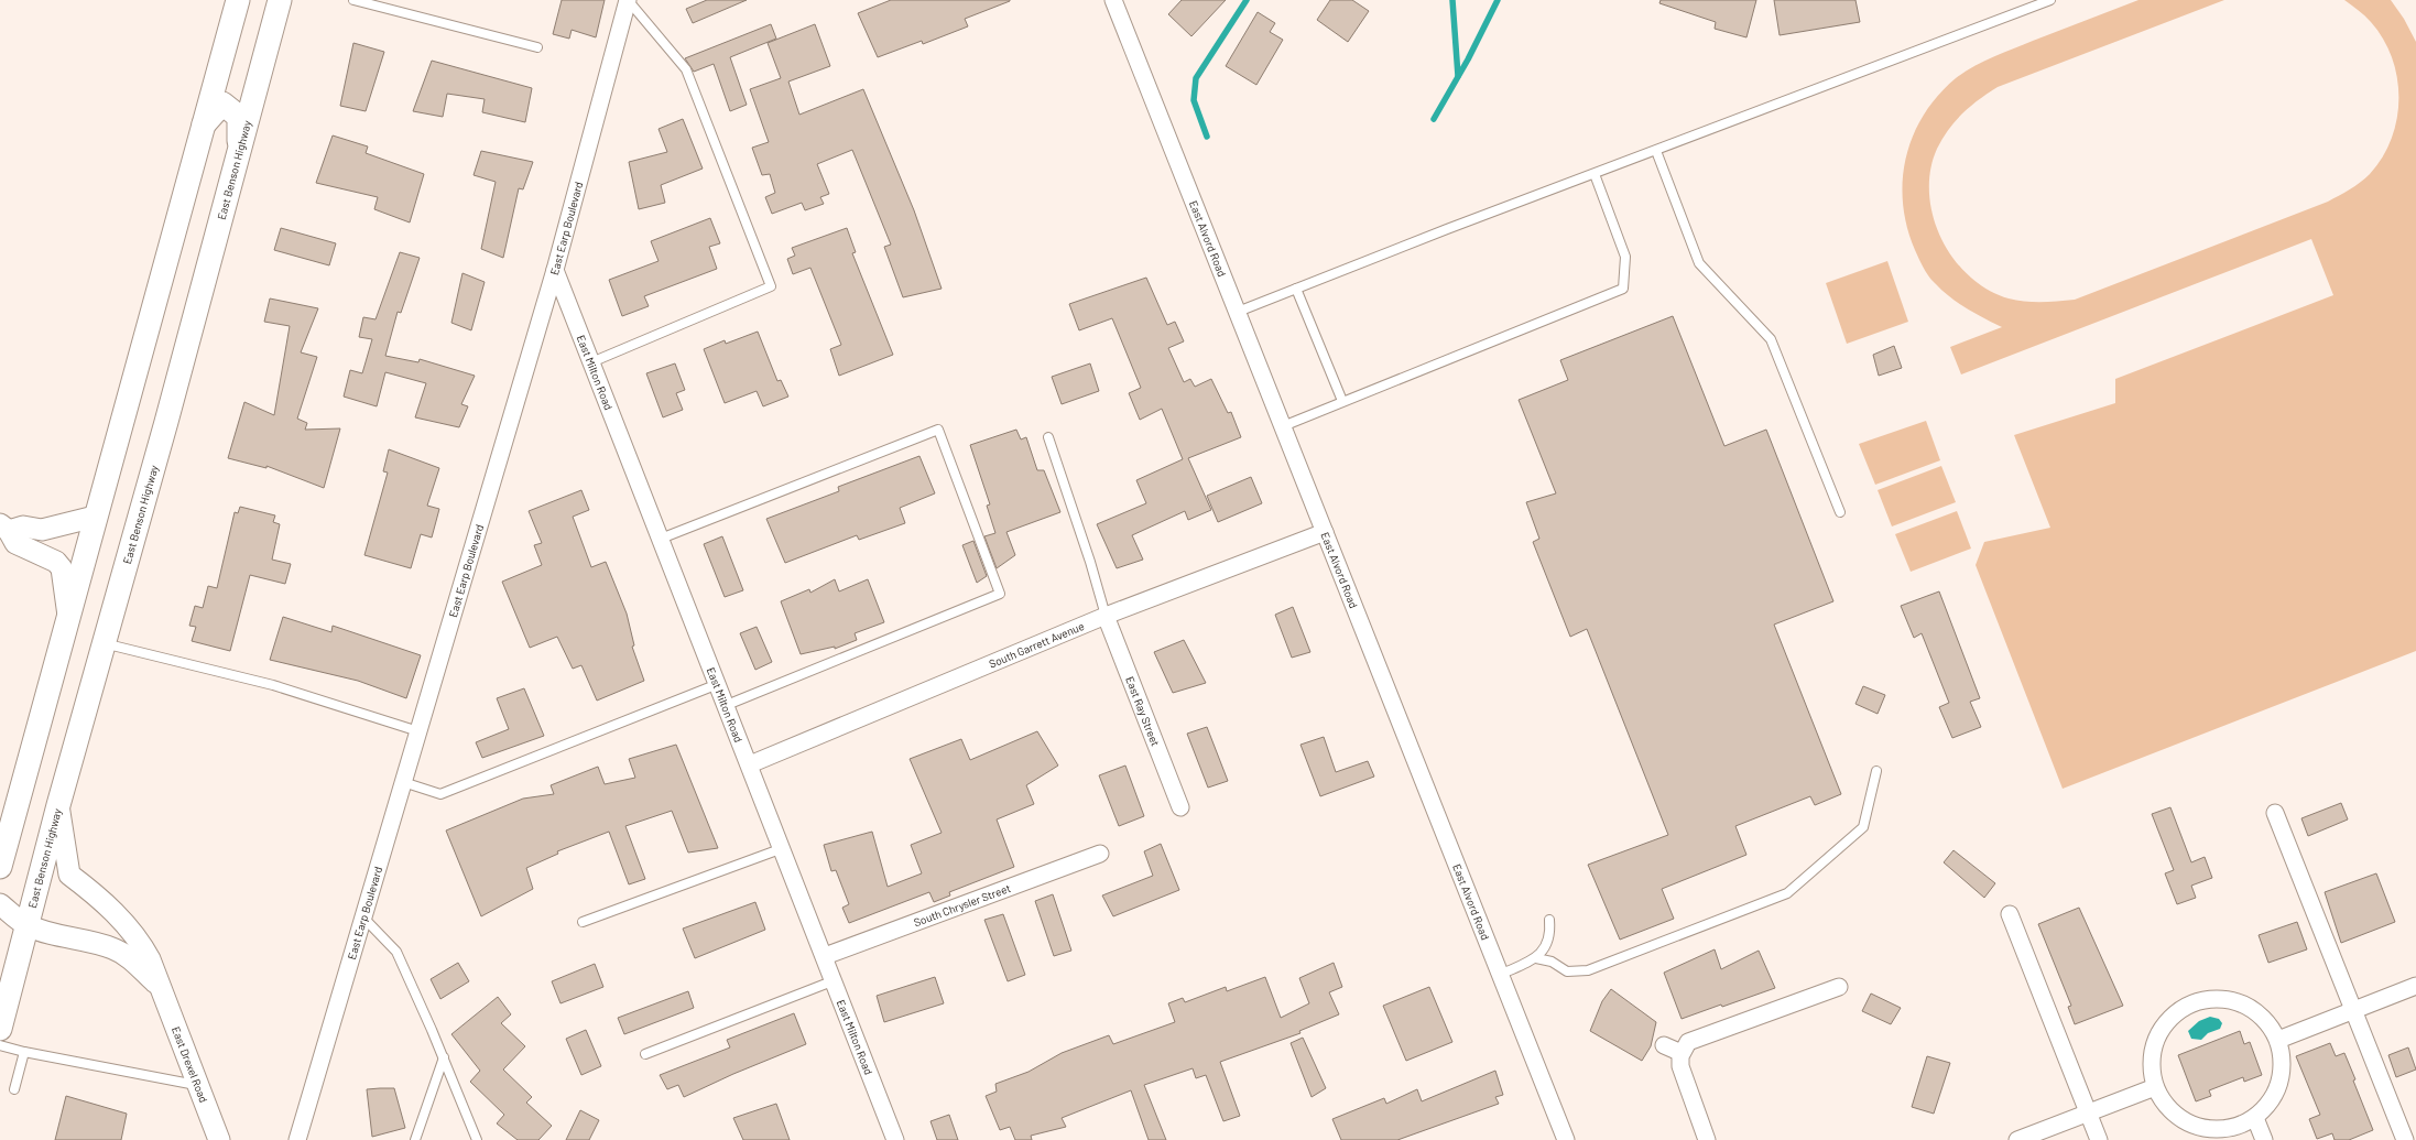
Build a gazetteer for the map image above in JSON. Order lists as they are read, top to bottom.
{
  "streets": {
    "main road": ["East Benson Highway"],
    "street": [
      "East Earp Boulevard",
      "East Alvord Road",
      "East Milton Road",
      "South Garrett Avenue",
      "East Ray Street",
      "South Chrysler Street",
      "East Drexel Road"
    ]
  },
  "crossings": [
    ["East Benson Highway", "East Drexel Road"],
    ["East Earp Boulevard", "East Milton Road"],
    ["East Alvord Road", "South Garrett Avenue"],
    ["East Milton Road", "South Garrett Avenue"],
    ["East Milton Road", "South Chrysler Street"],
    ["South Garrett Avenue", "East Ray Street"]
  ]
}
